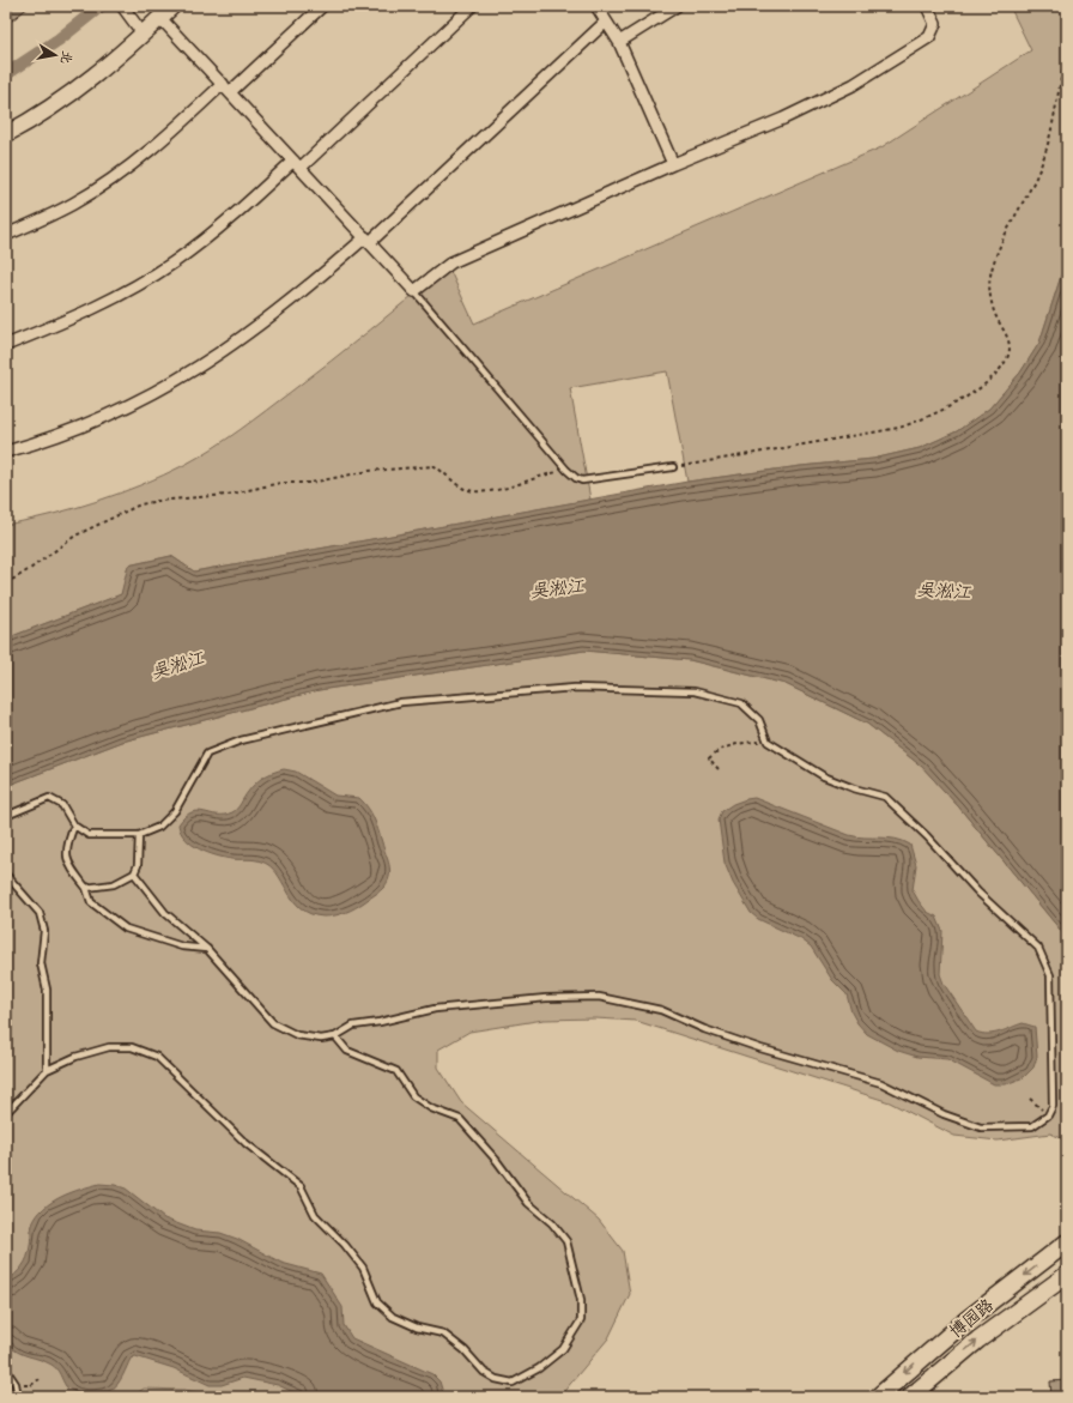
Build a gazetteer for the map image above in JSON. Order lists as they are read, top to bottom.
{
  "streets": {
    "main road": ["博园路"]
  },
  "water": ["吴淞江"],
  "north": "right"
}
